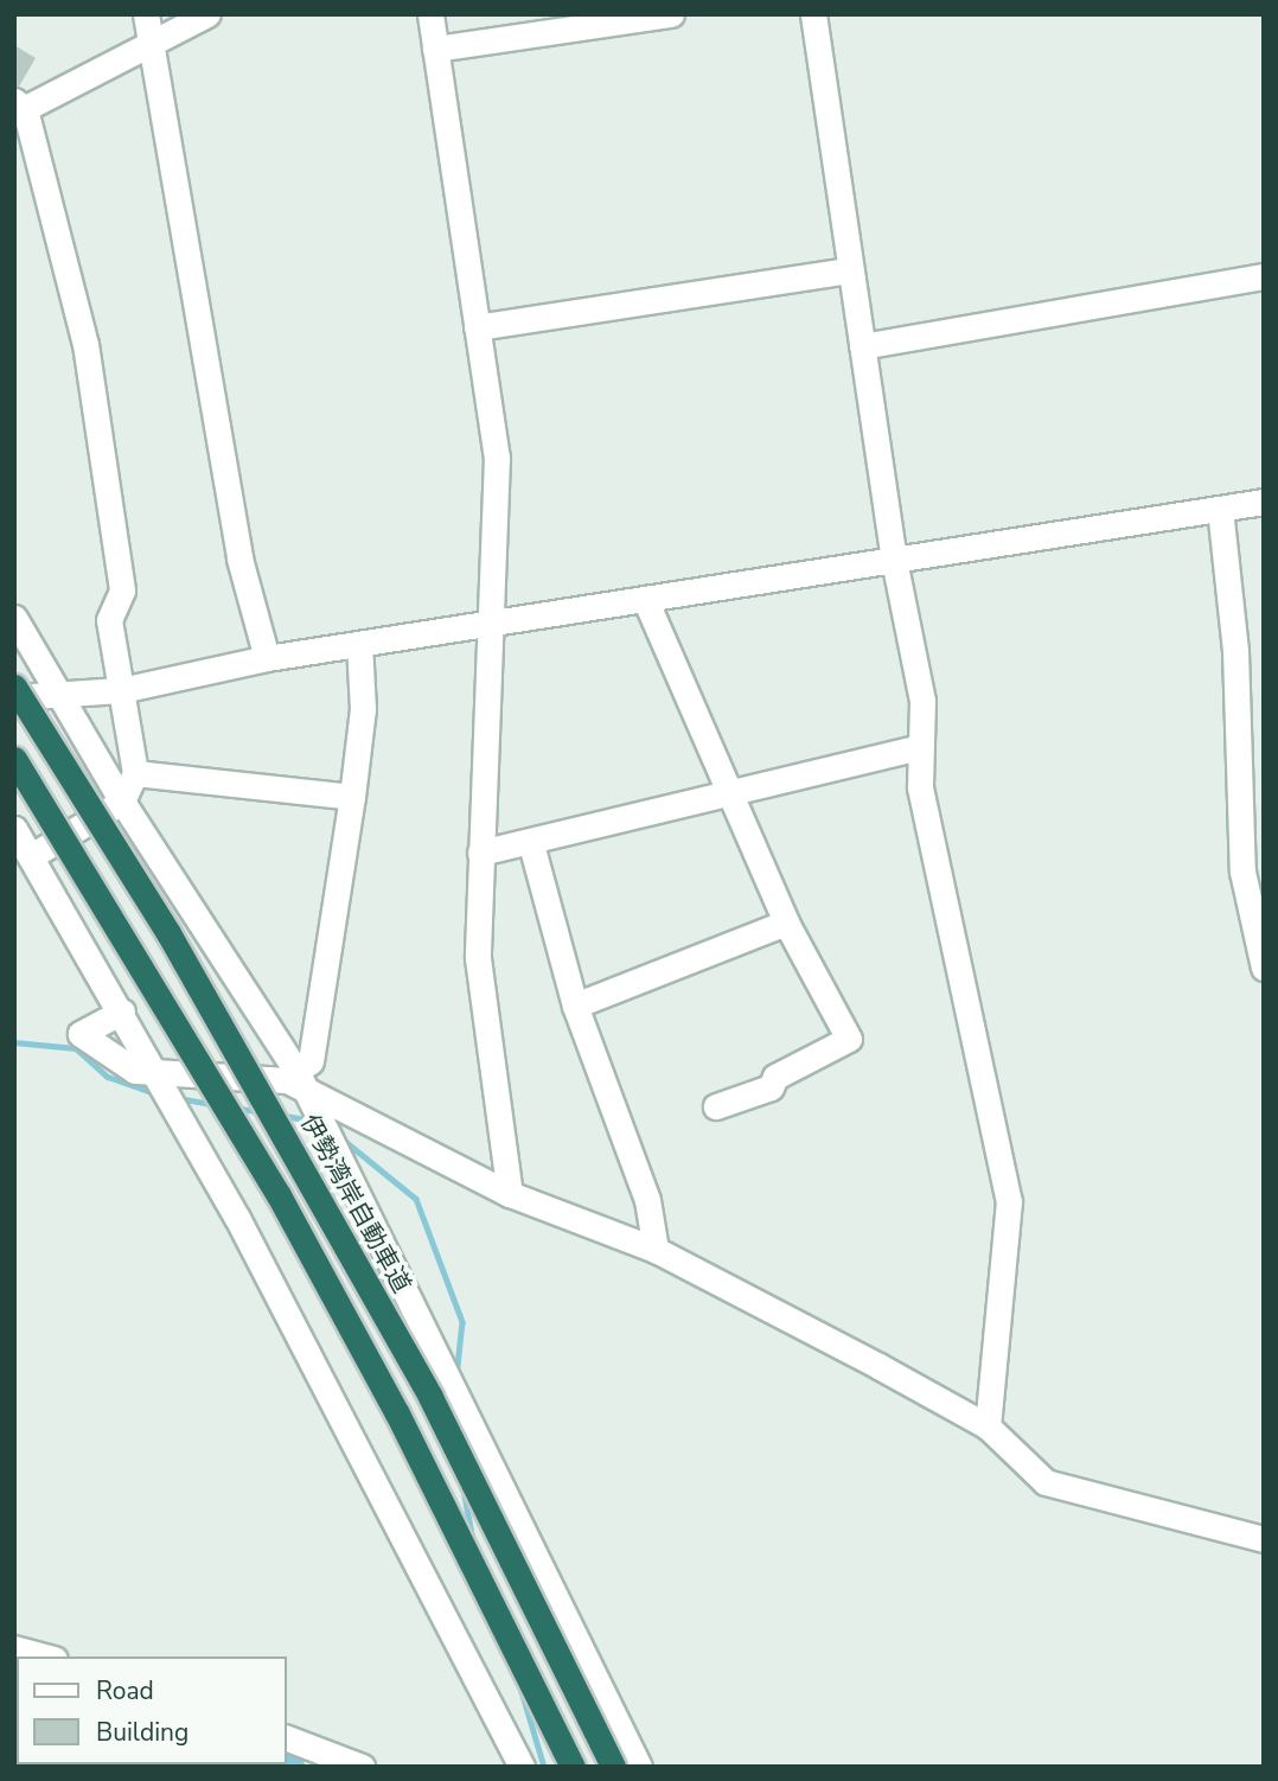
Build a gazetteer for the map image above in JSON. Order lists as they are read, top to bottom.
{
  "streets": {
    "highway": ["伊勢湾岸自動車道"]
  },
  "legend": ["Road", "Building"]
}
